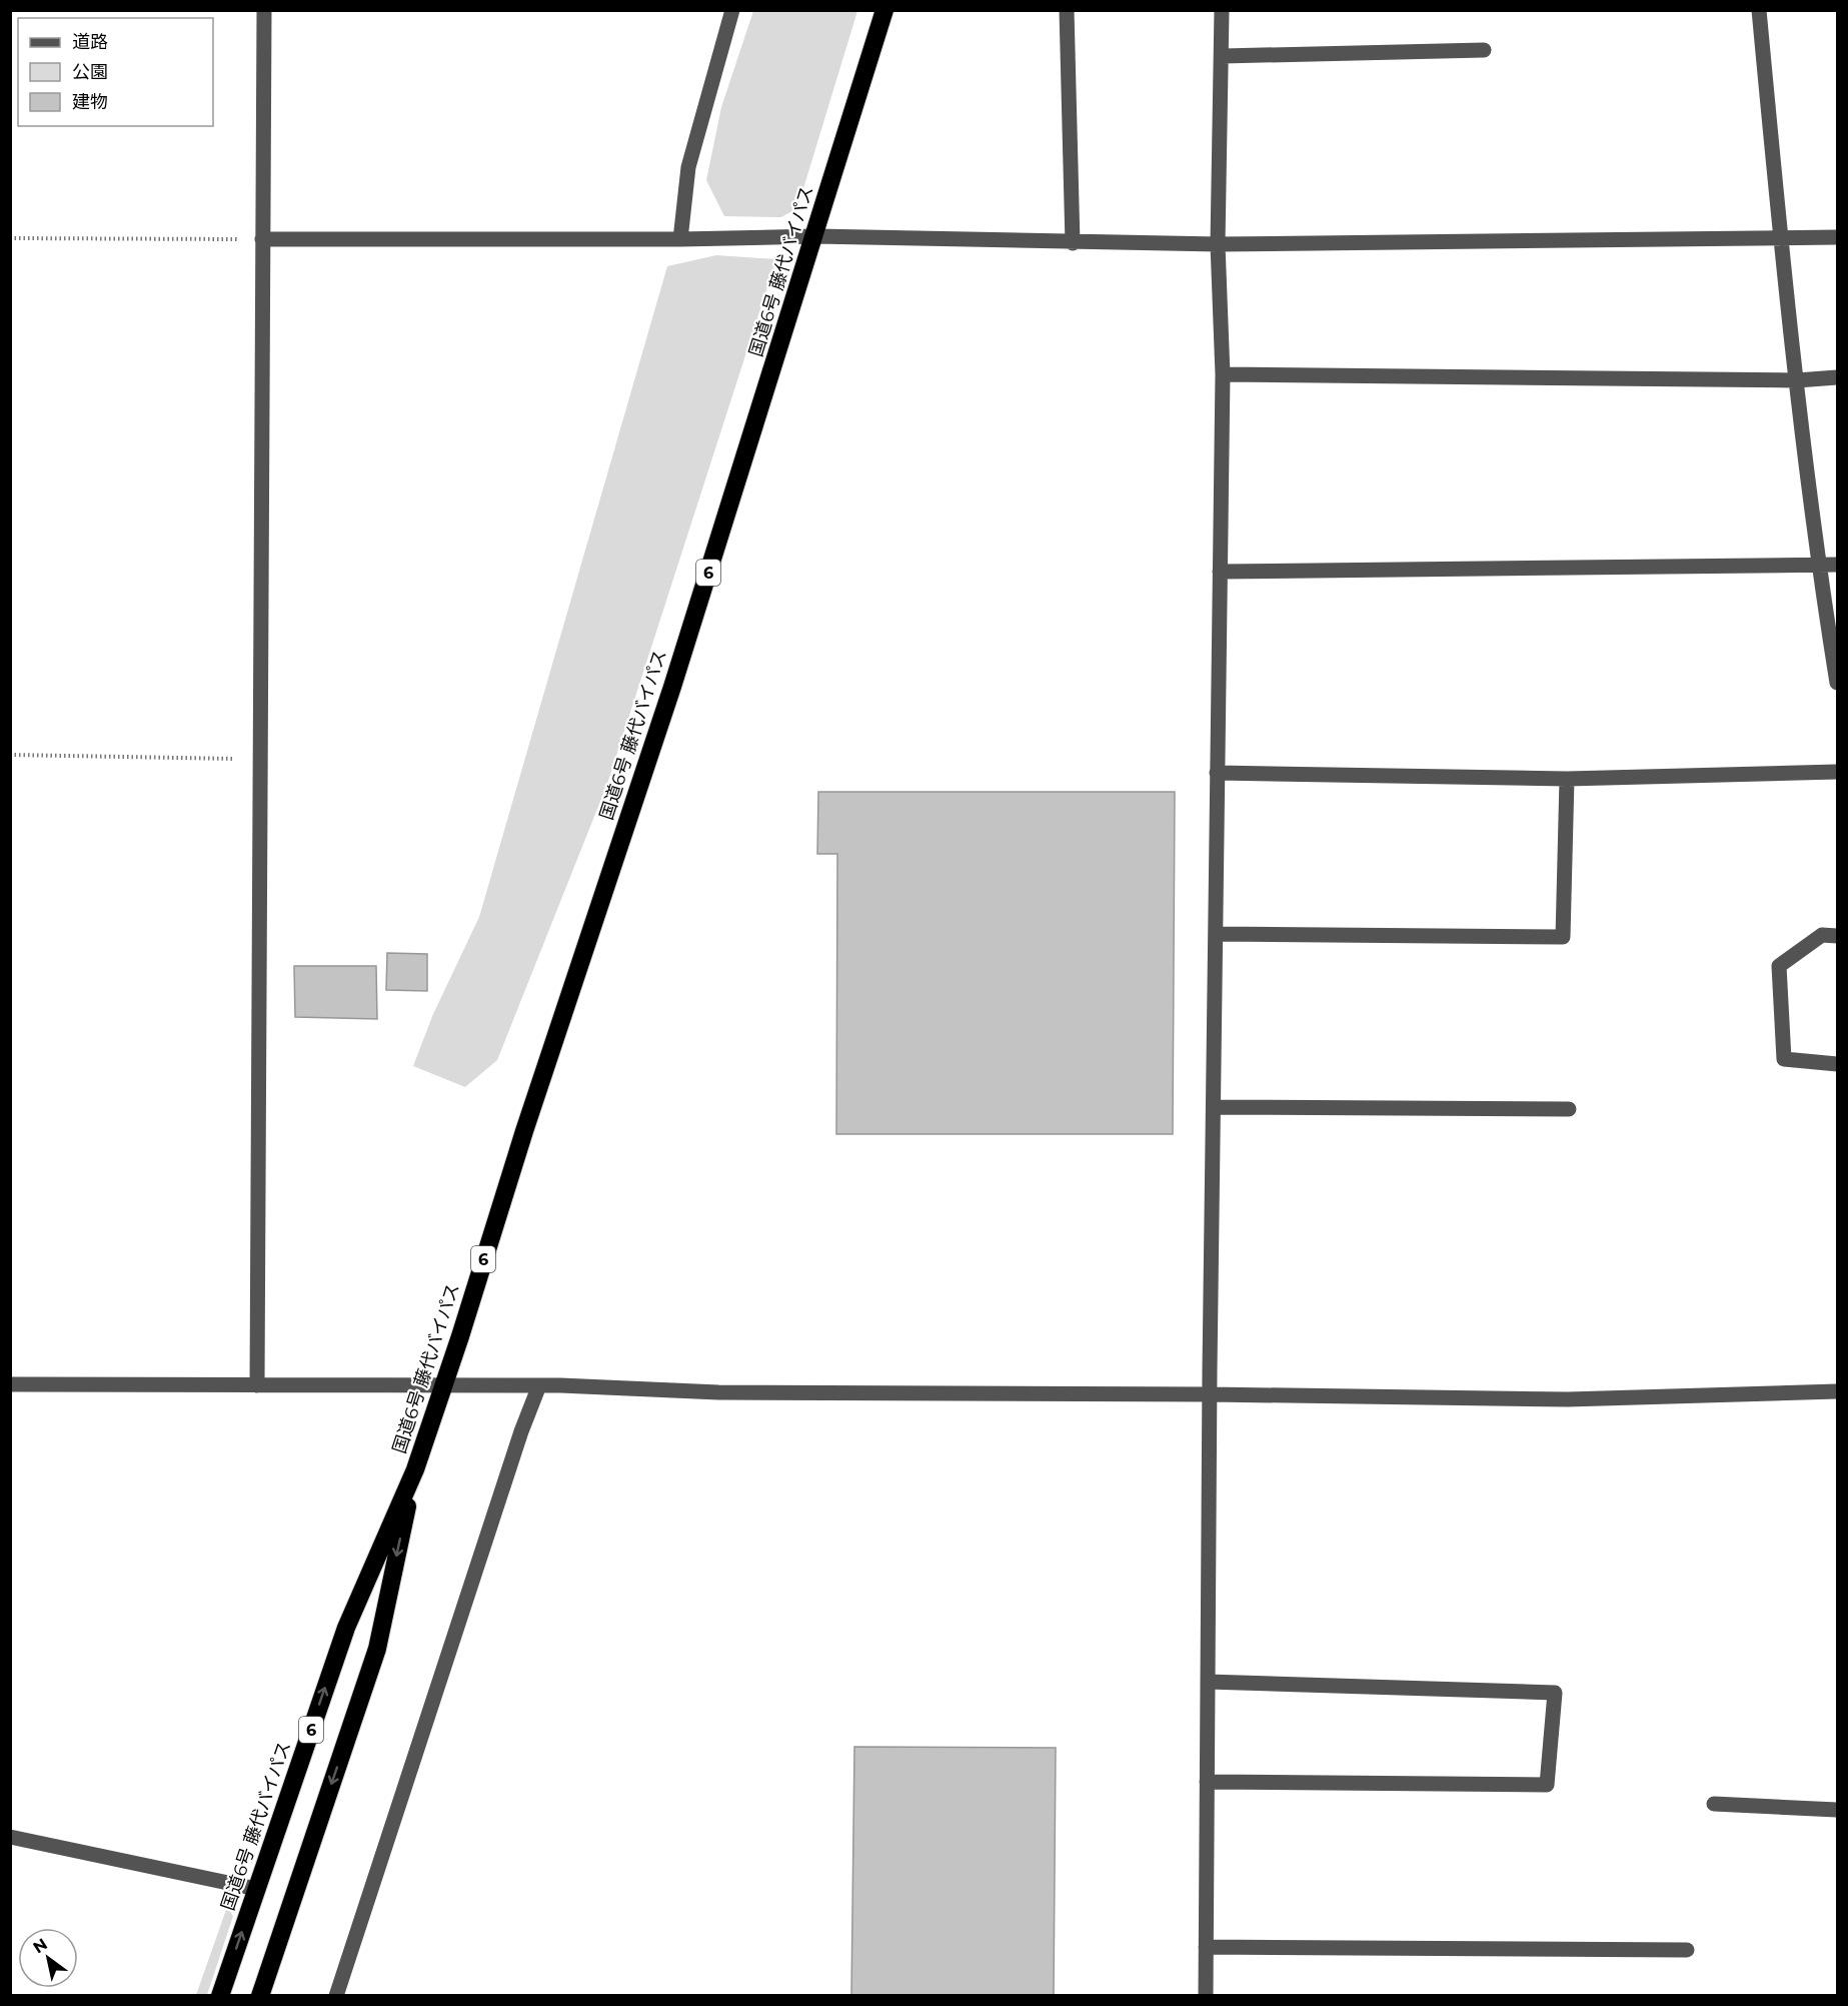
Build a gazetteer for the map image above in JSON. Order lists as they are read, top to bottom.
{
  "streets": {
    "highway": ["国道6号 藤代バイパス", "6"]
  },
  "legend": ["道路", "公園", "建物"],
  "north": "top left"
}
